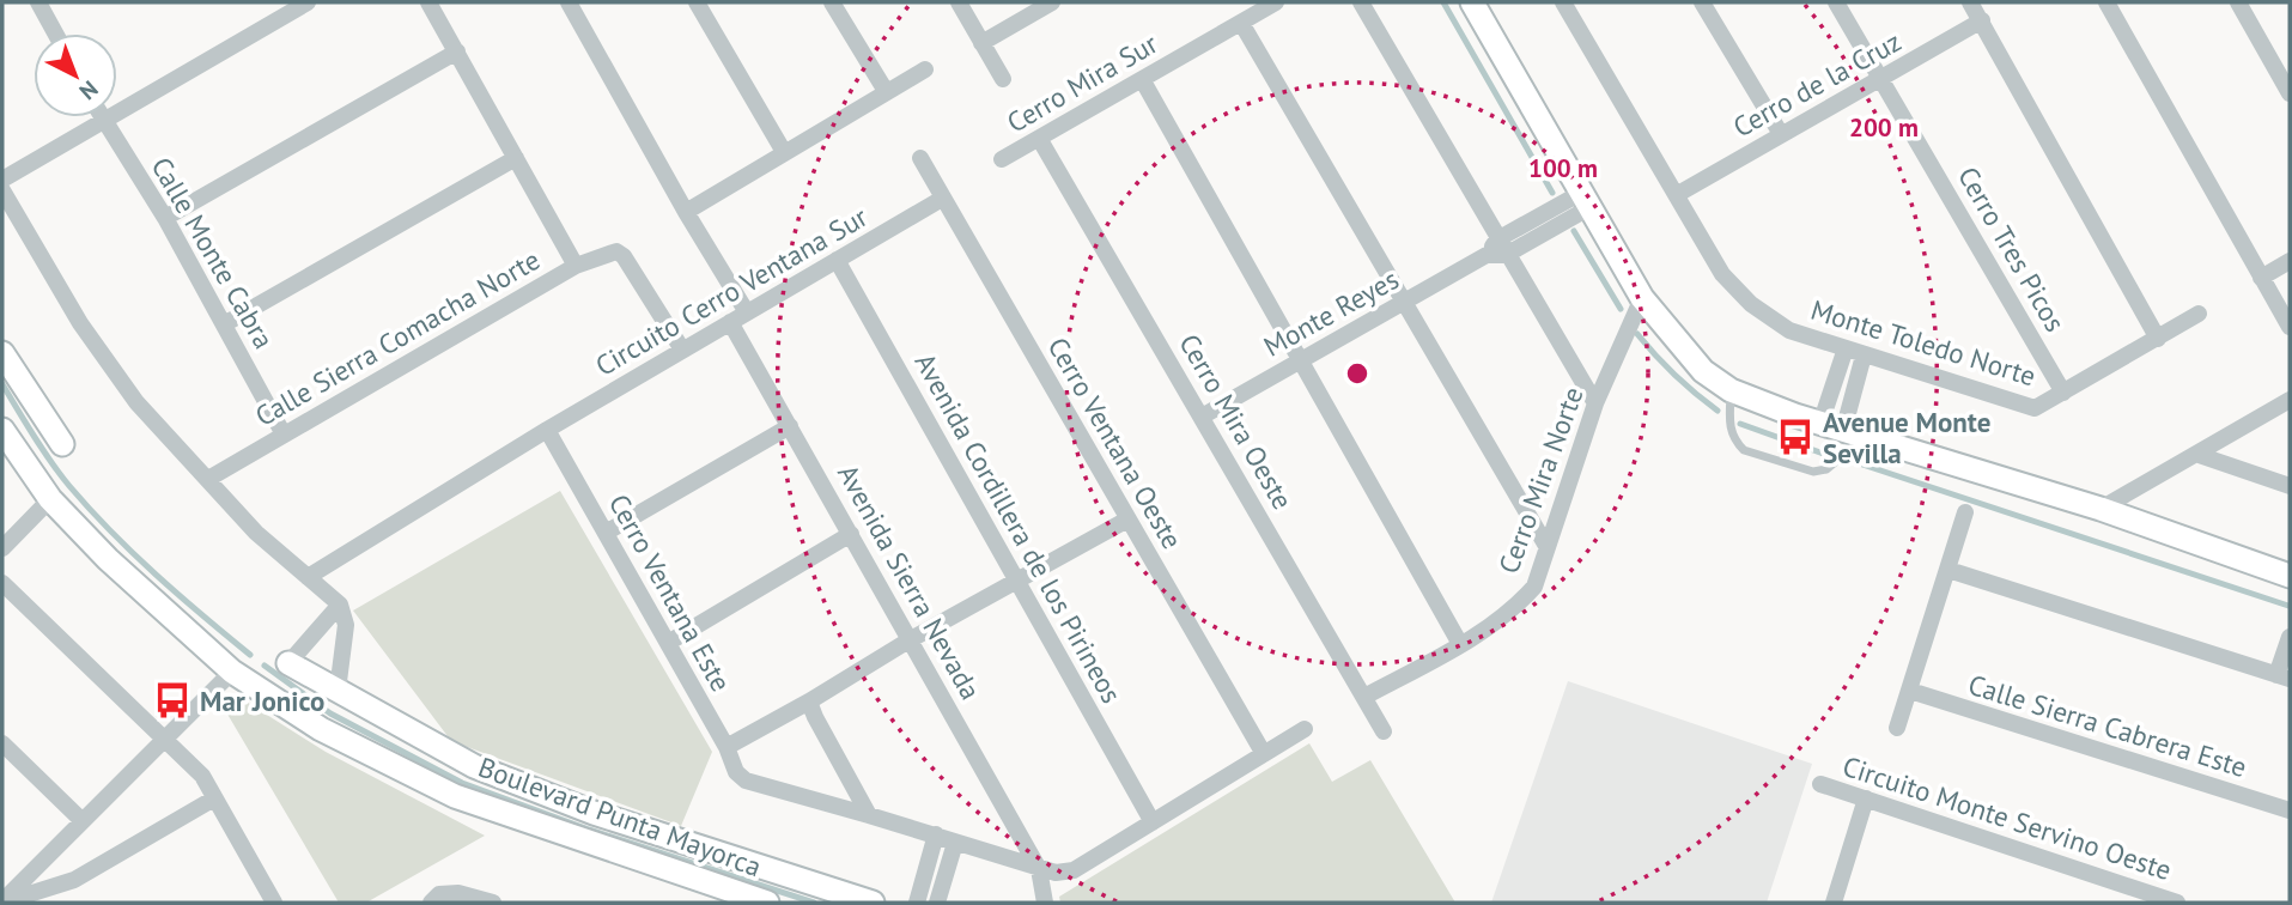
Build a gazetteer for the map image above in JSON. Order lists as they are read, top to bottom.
{
  "streets": {
    "street": [
      "Cerro Mira Sur",
      "Cerro de la Cruz",
      "Cerro Tres Picos",
      "Calle Monte Cabra",
      "Circuito Cerro Ventana Sur",
      "Monte Reyes",
      "Calle Sierra Comacha Norte",
      "Monte Toledo Norte",
      "Cerro Mira Oeste",
      "Cerro Ventana Oeste",
      "Cerro Mira Norte",
      "Avenida Cordillera de los Pirineos",
      "Avenida Sierra Nevada",
      "Cerro Ventana Este",
      "Calle Sierra Cabrera Este",
      "Boulevard Punta Mayorca",
      "Circuito Monte Servino Oeste"
    ]
  },
  "crossings": [
    ["Cerro Mira Sur", "Cerro Mira Oeste"],
    ["Cerro de la Cruz", "Cerro Tres Picos"],
    ["Cerro de la Cruz", "Monte Toledo Norte"],
    ["Cerro Tres Picos", "Monte Toledo Norte"],
    ["Calle Monte Cabra", "Calle Sierra Comacha Norte"],
    ["Circuito Cerro Ventana Sur", "Calle Sierra Comacha Norte"],
    ["Circuito Cerro Ventana Sur", "Cerro Ventana Oeste"],
    ["Circuito Cerro Ventana Sur", "Avenida Cordillera de los Pirineos"],
    ["Circuito Cerro Ventana Sur", "Avenida Sierra Nevada"],
    ["Circuito Cerro Ventana Sur", "Cerro Ventana Este"],
    ["Monte Reyes", "Cerro Mira Oeste"],
    ["Cerro Mira Oeste", "Cerro Mira Norte"]
  ],
  "places": {
    "bus stop": ["Avenue Monte Sevilla", "Mar Jonico"]
  },
  "north": "bottom right",
  "rings": ["200 m", "100 m"]
}
